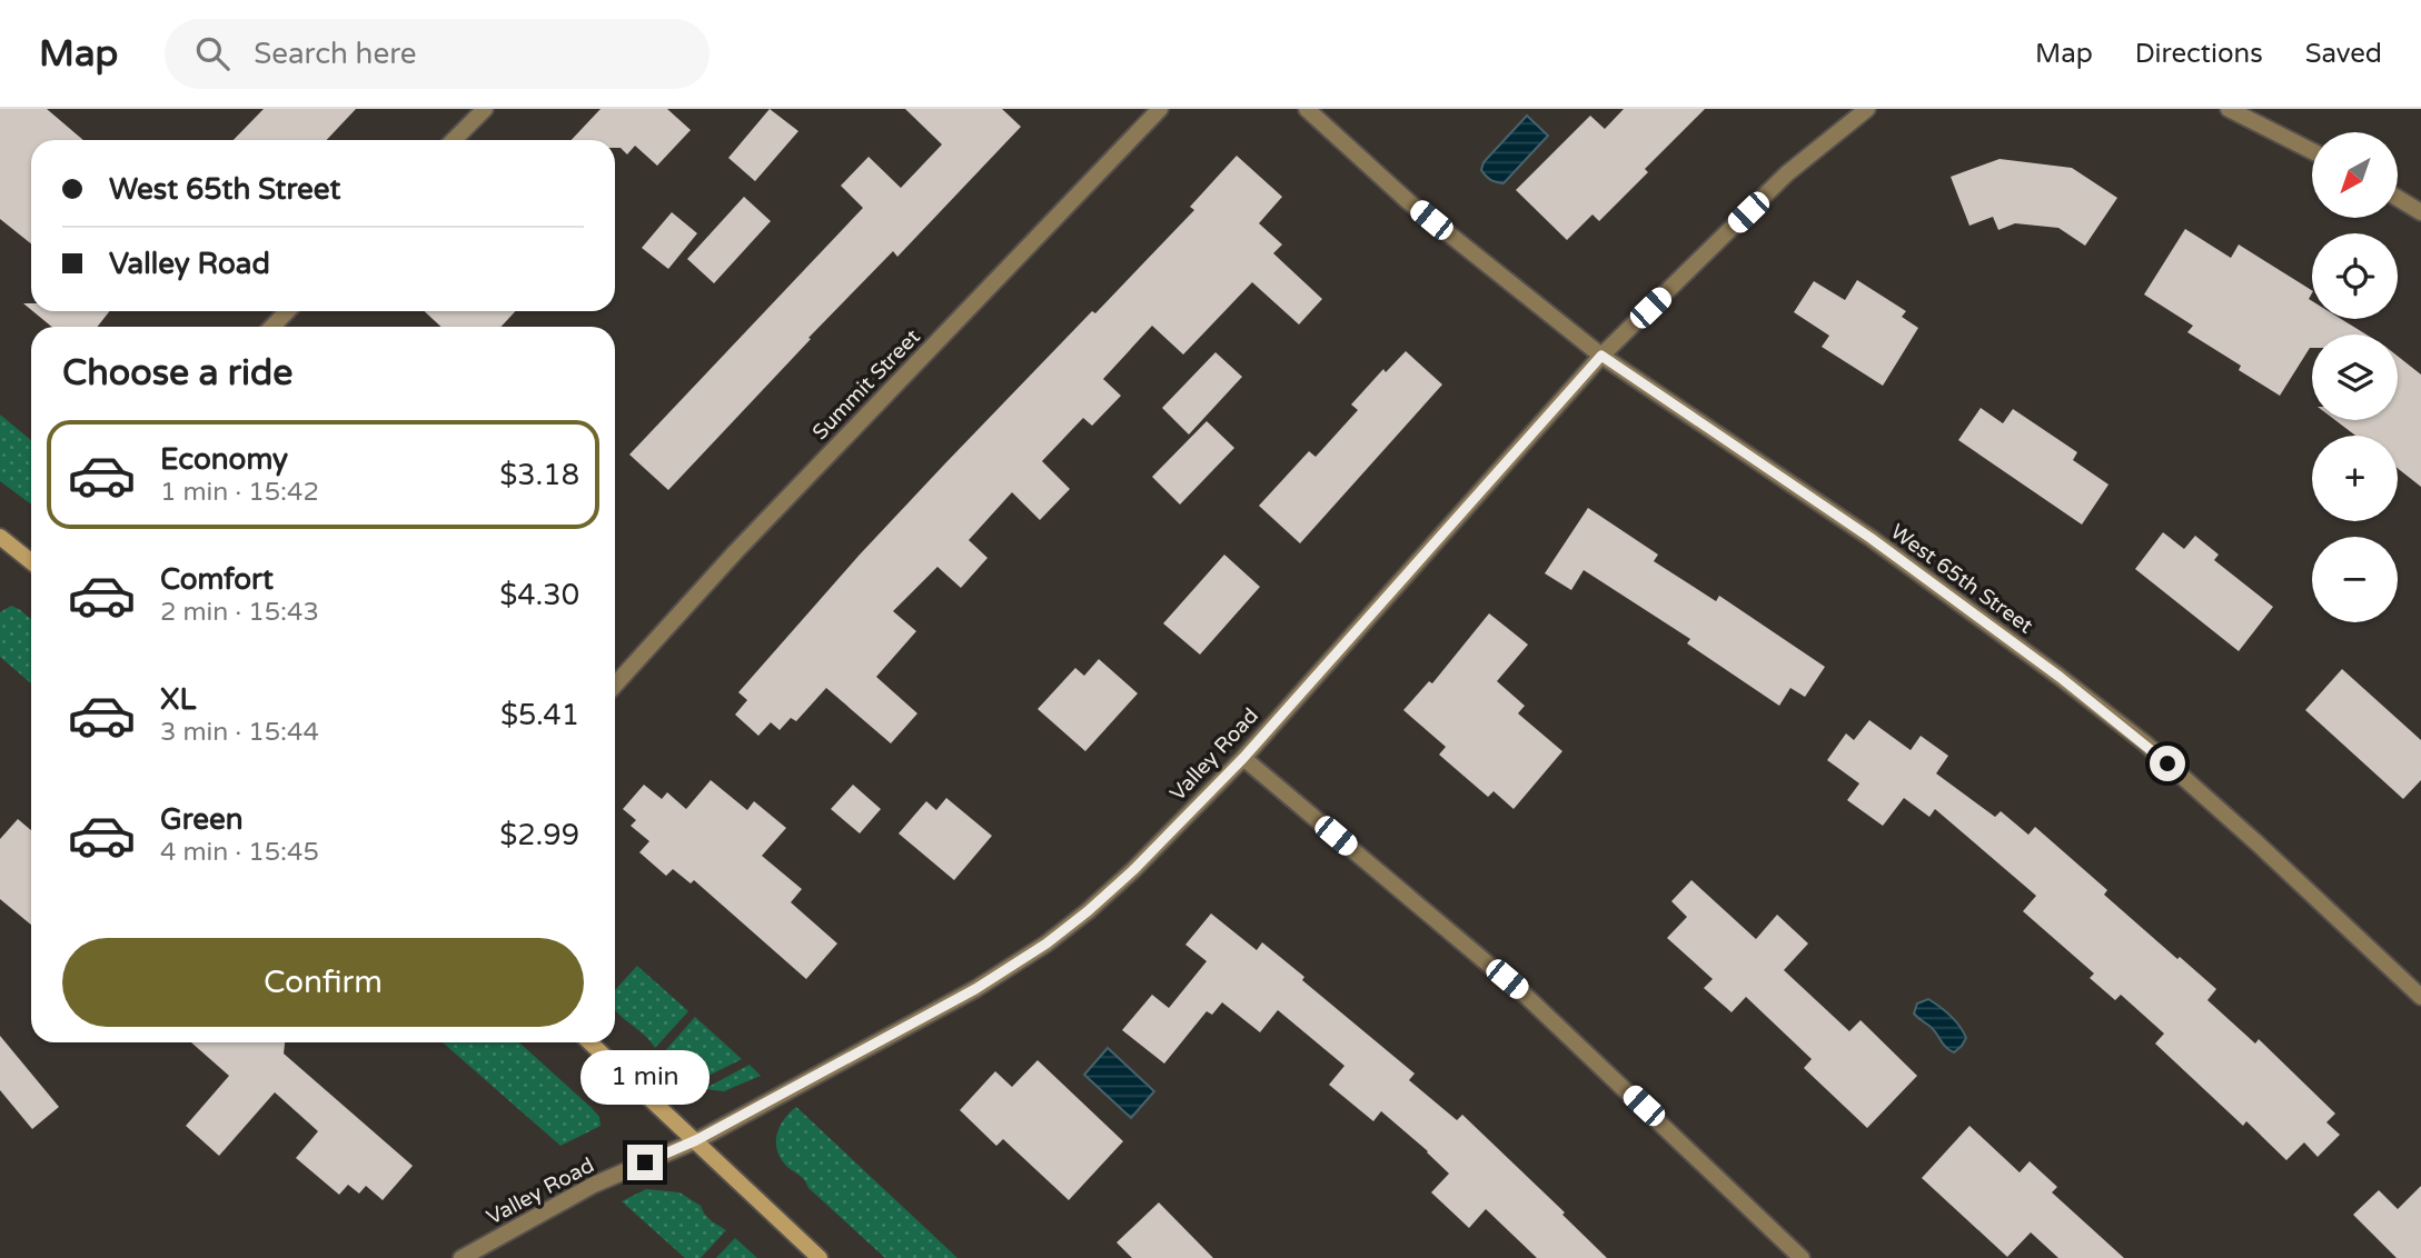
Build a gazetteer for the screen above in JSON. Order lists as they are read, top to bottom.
{
  "streets": {
    "street": ["Summit Street", "West 65th Street", "Valley Road"]
  },
  "crossings": [
    ["West 65th Street", "Valley Road"]
  ],
  "north": "bottom left",
  "page": {
    "header": "Map",
    "search": "Search here",
    "nav": ["Map", "Directions", "Saved"],
    "map_buttons": ["+", "−"],
    "banner": ["West 65th Street", "Valley Road"],
    "heading": "Choose a ride",
    "list": [
      {
        "name": "Economy",
        "note": "1 min · 15:42",
        "value": "$3.18"
      },
      {
        "name": "Comfort",
        "note": "2 min · 15:43",
        "value": "$4.30"
      },
      {
        "name": "XL",
        "note": "3 min · 15:44",
        "value": "$5.41"
      },
      {
        "name": "Green",
        "note": "4 min · 15:45",
        "value": "$2.99"
      }
    ],
    "buttons": "Confirm",
    "bubble": "1 min"
  }
}
